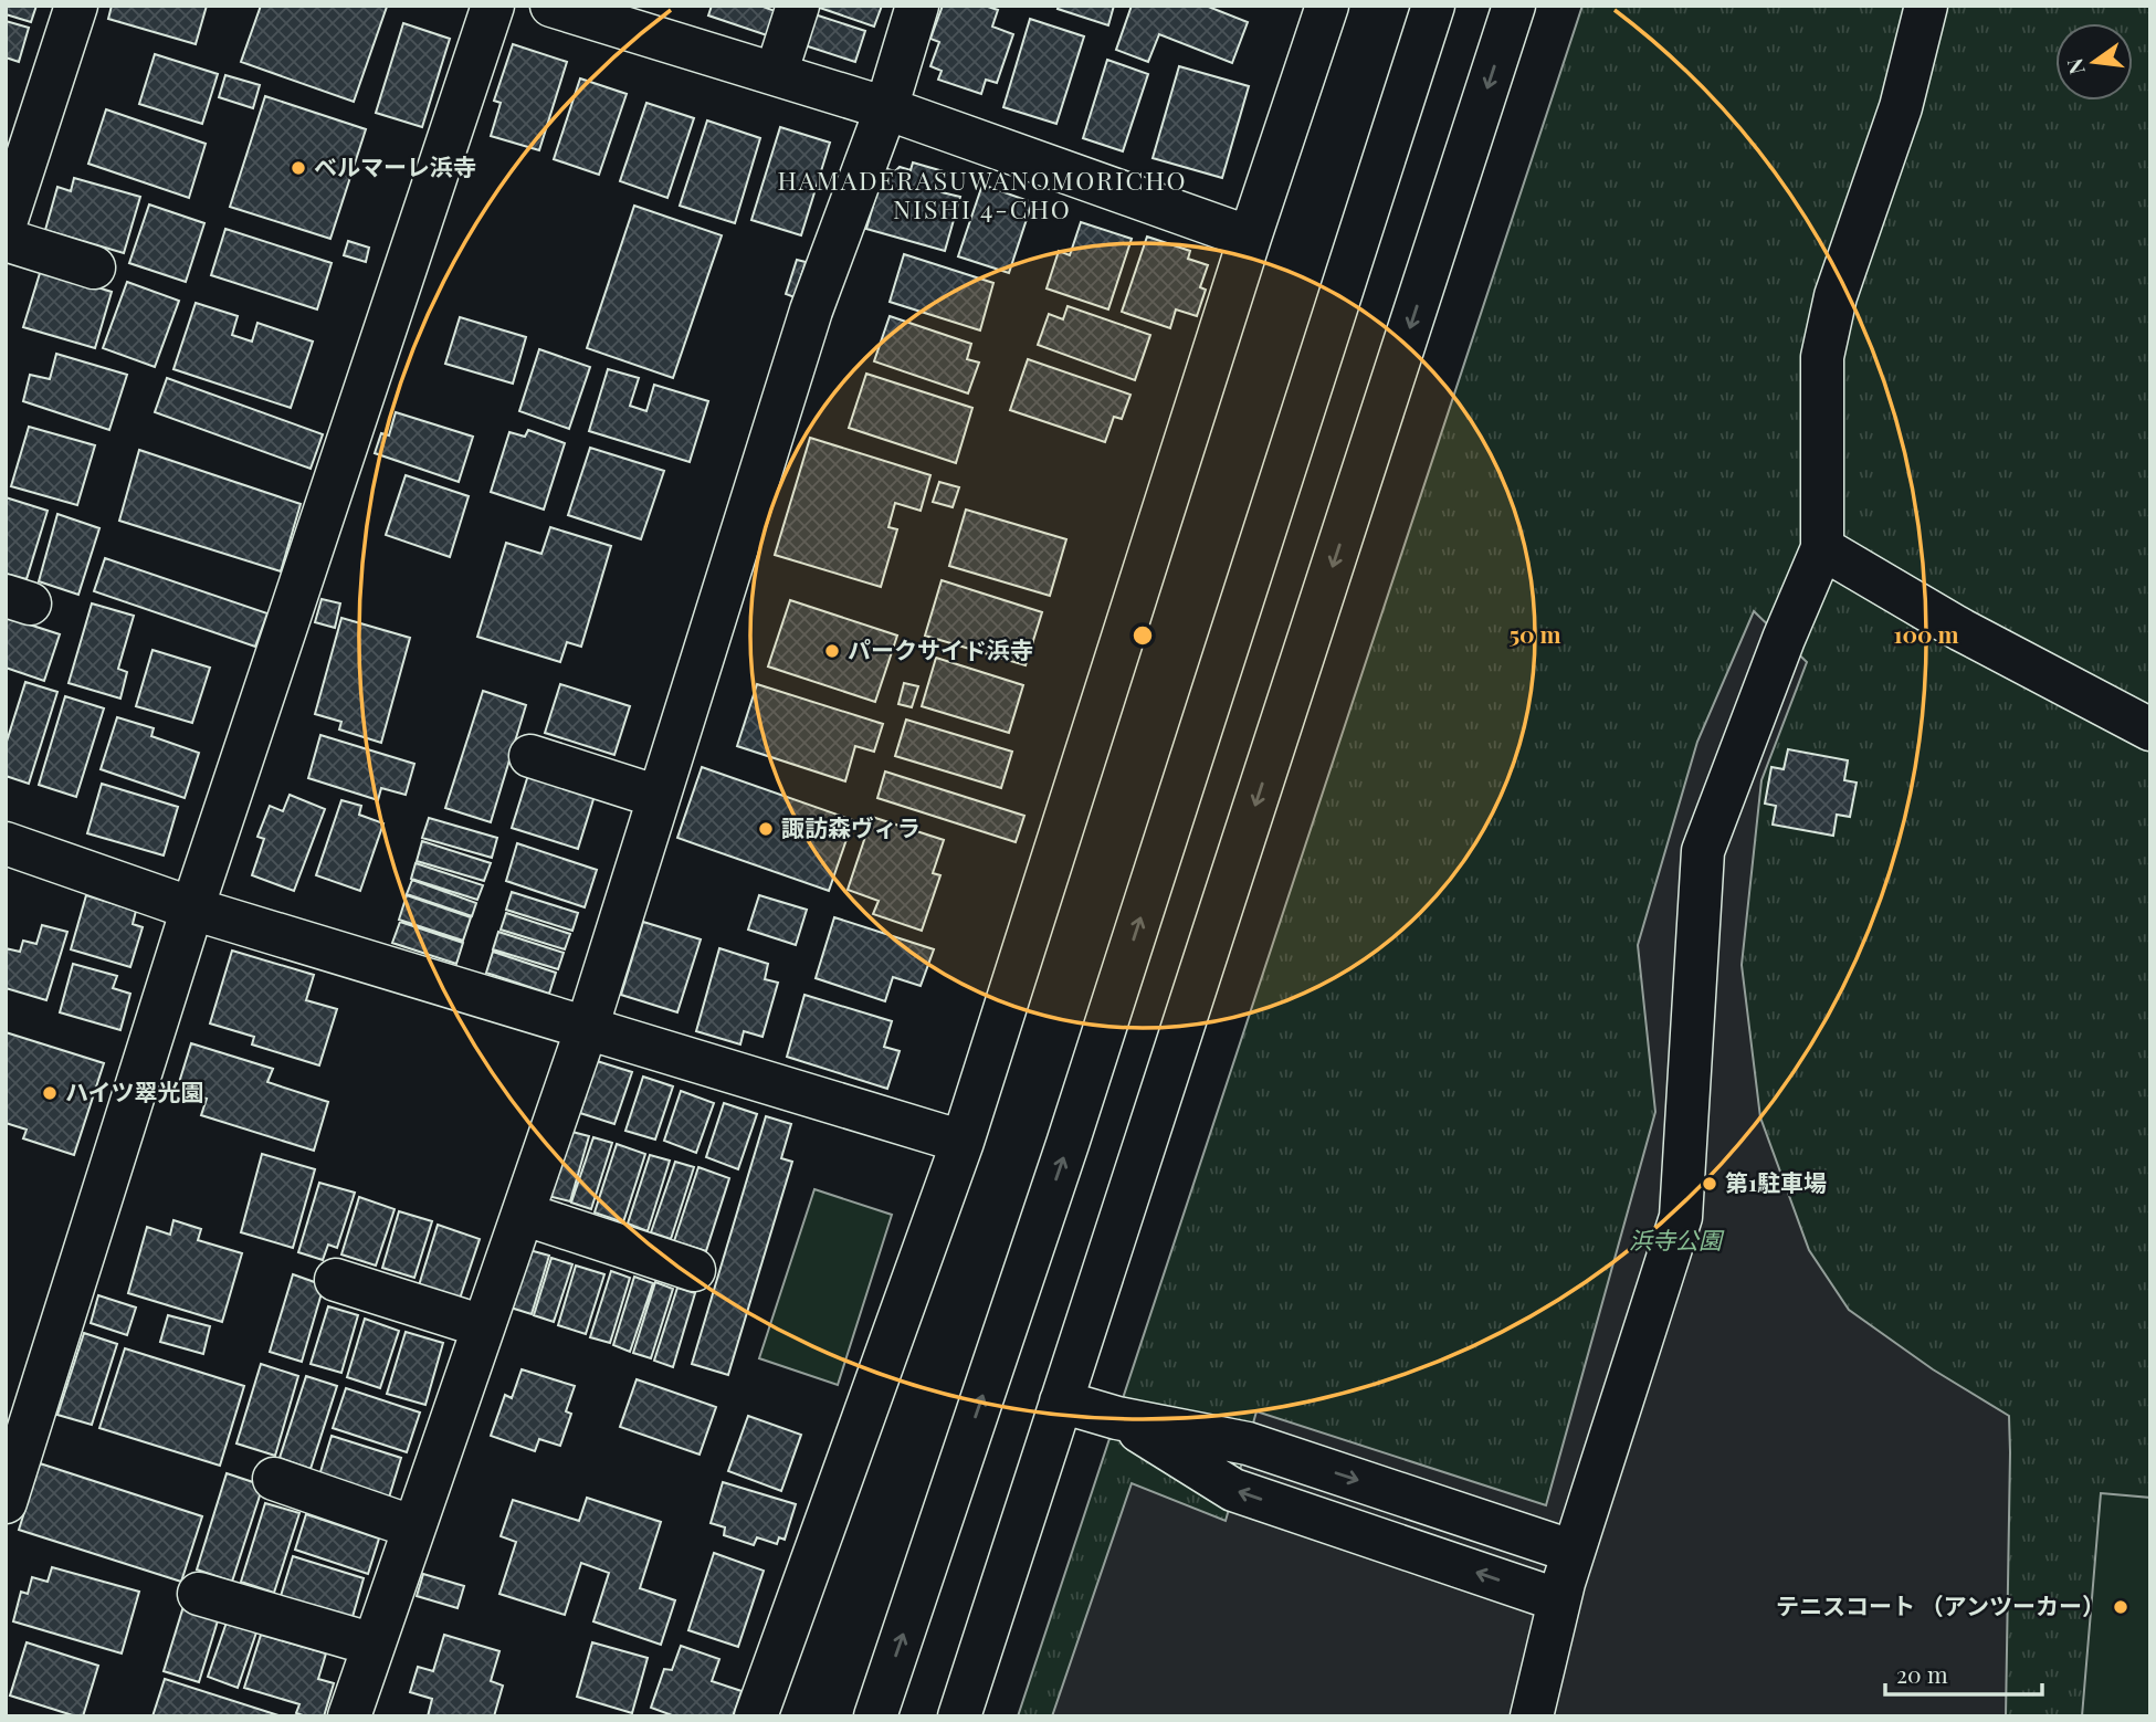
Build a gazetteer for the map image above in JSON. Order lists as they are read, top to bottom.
{
  "districts": ["HAMADERASUWANOMORICHO NISHI 4-CHO"],
  "parks": ["浜寺公園"],
  "places": [
    "ベルマーレ浜寺",
    "パークサイド浜寺",
    "諏訪森ヴィラ",
    "ハイツ翠光園",
    "第1駐車場",
    "テニスコート （アンツーカー）"
  ],
  "scale_bar": "20 m",
  "north": "left",
  "rings": ["50 m", "100 m"]
}
